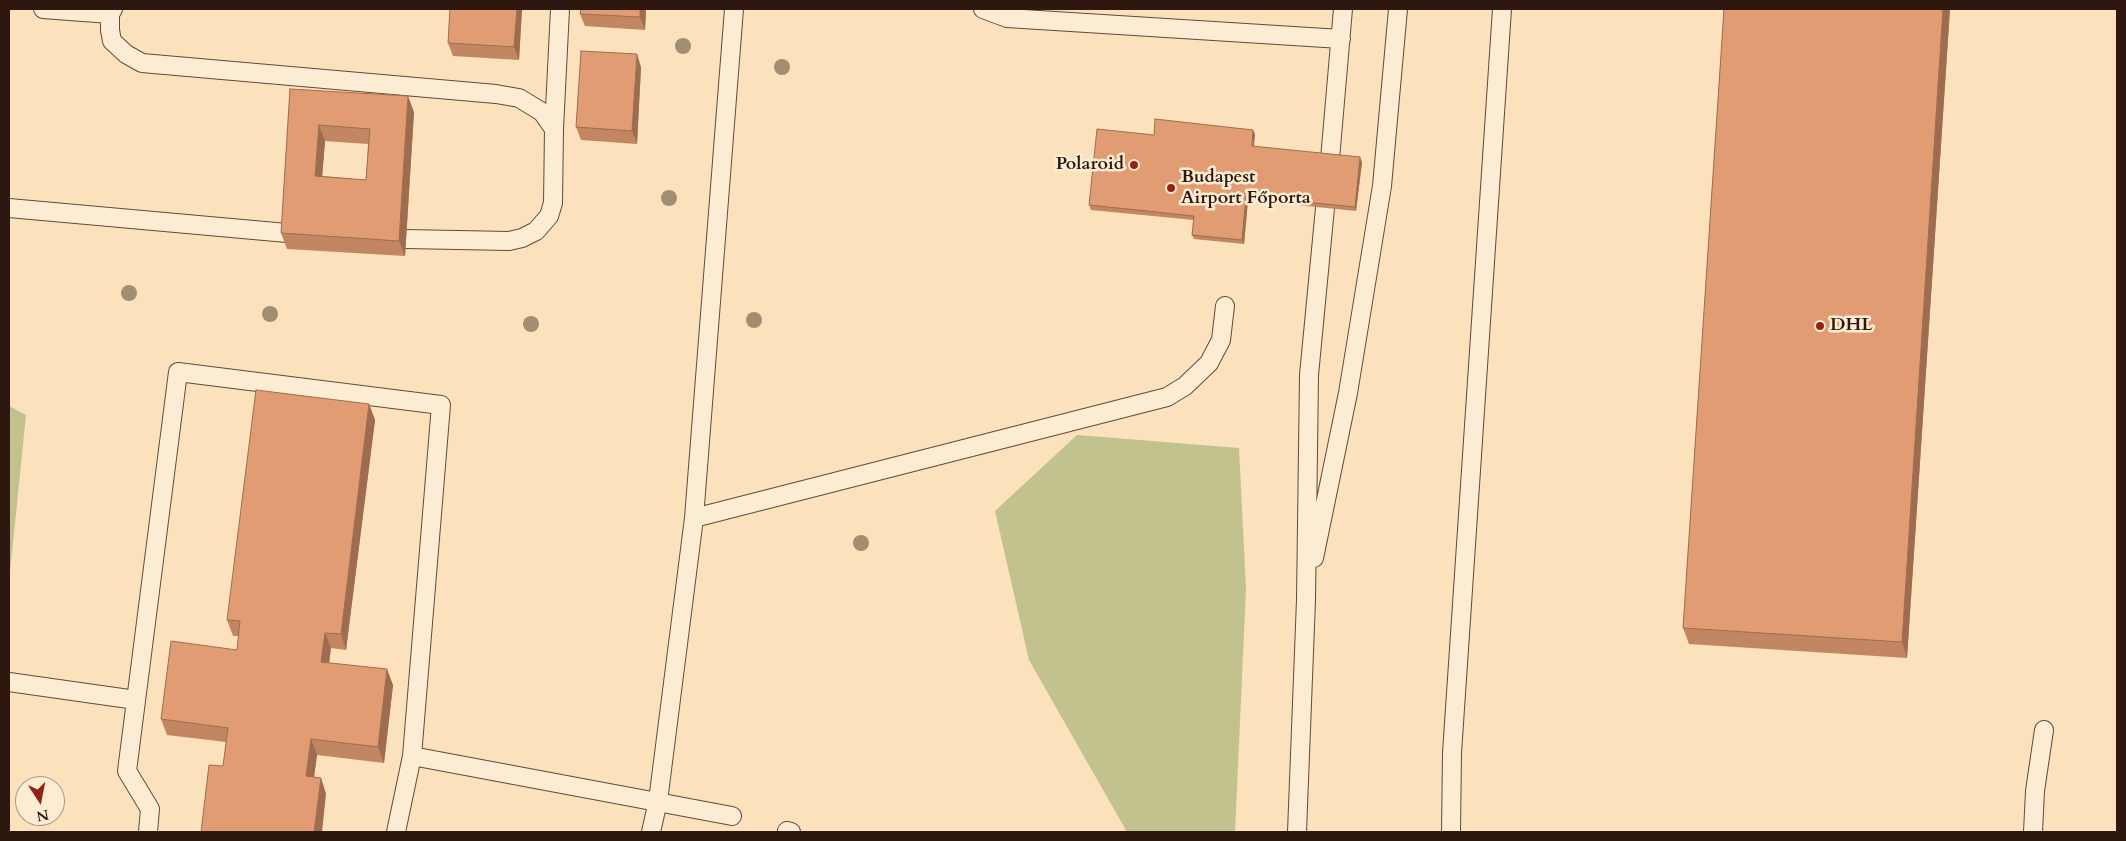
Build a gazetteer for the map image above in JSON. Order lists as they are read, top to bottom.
{
  "places": ["Polaroid", "Budapest Airport Főporta", "DHL"],
  "north": "bottom"
}
